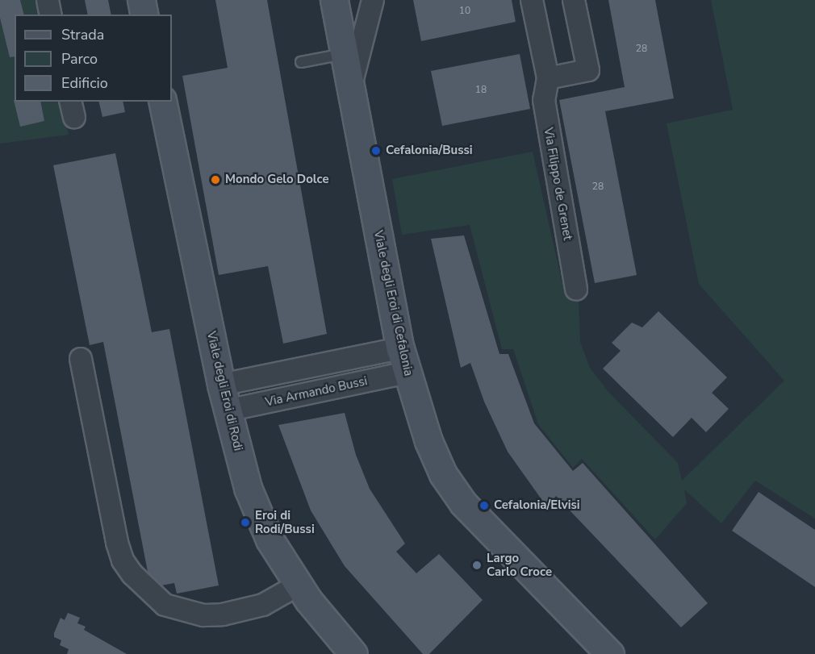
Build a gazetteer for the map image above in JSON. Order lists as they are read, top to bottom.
{
  "streets": {
    "main road": ["Viale degli Eroi di Cefalonia", "Viale degli Eroi di Rodi"],
    "street": ["Via Filippo de Grenet", "Via Armando Bussi"]
  },
  "crossings": [
    ["Viale degli Eroi di Cefalonia", "Via Armando Bussi"],
    ["Viale degli Eroi di Rodi", "Via Armando Bussi"]
  ],
  "places": [
    "Cefalonia/Bussi",
    "Mondo Gelo Dolce",
    "Cefalonia/Elvisi",
    "Eroi di Rodi/Bussi",
    "Largo Carlo Croce"
  ],
  "house_numbers": [
    "10",
    "28",
    "18",
    "28"
  ],
  "legend": ["Strada", "Parco", "Edificio"]
}
